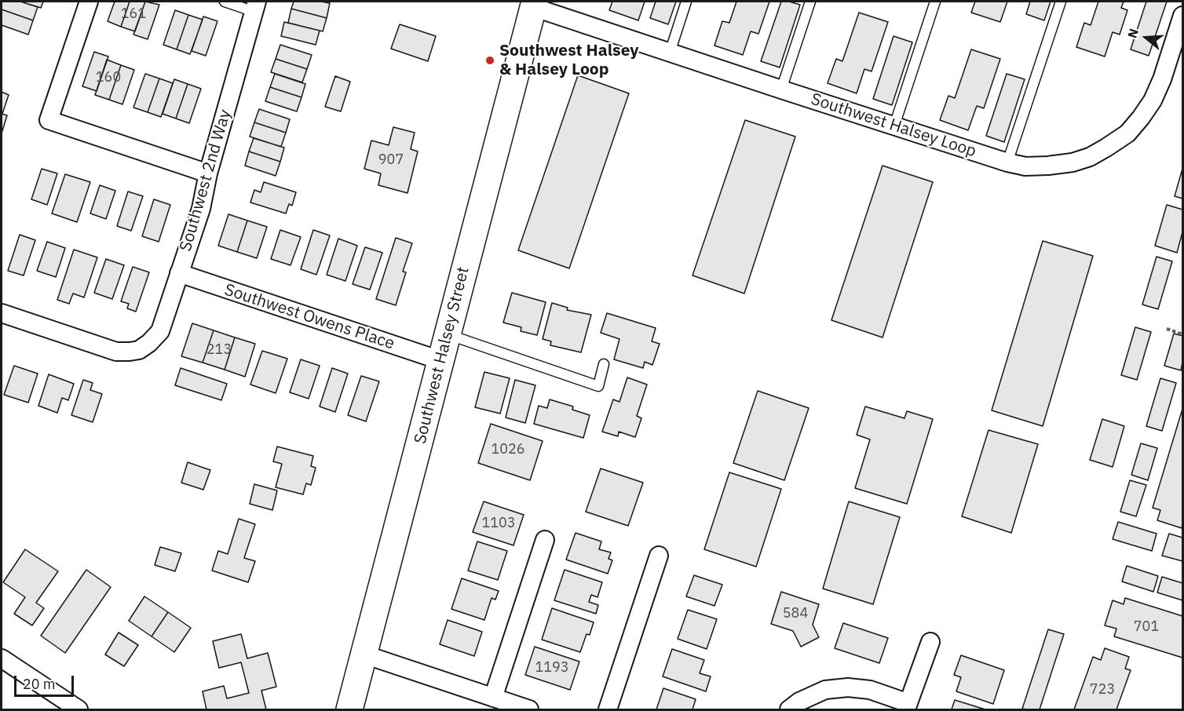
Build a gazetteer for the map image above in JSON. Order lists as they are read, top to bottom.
{
  "streets": {
    "street": [
      "Southwest Halsey Loop",
      "Southwest 2nd Way",
      "Southwest Owens Place",
      "Southwest Halsey Street"
    ]
  },
  "crossings": [
    ["Southwest Halsey Loop", "Southwest Halsey Street"],
    ["Southwest 2nd Way", "Southwest Owens Place"],
    ["Southwest Owens Place", "Southwest Halsey Street"]
  ],
  "places": ["Southwest Halsey & Halsey Loop"],
  "house_numbers": [
    "161",
    "160",
    "907",
    "213",
    "1026",
    "1103",
    "584",
    "701",
    "1193",
    "723"
  ],
  "scale_bar": "20 m",
  "north": "left"
}
